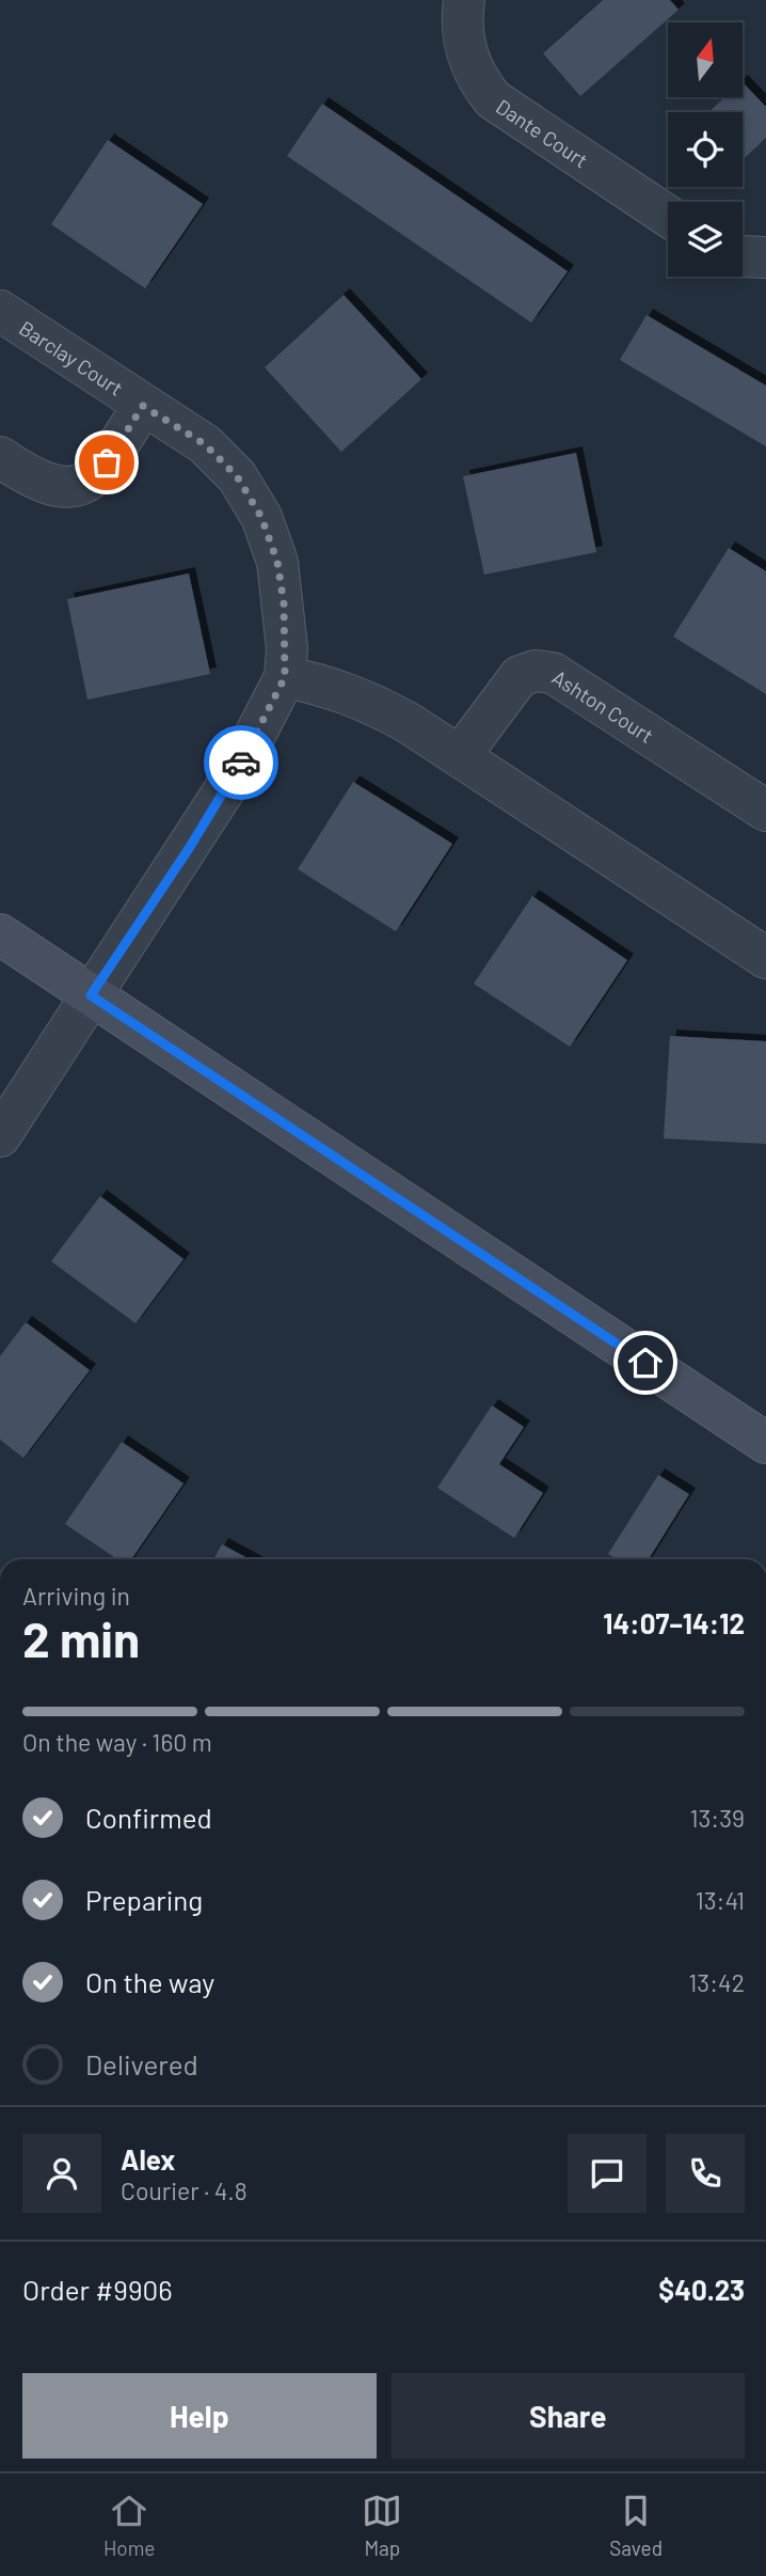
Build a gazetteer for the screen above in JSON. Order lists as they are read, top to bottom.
{
  "streets": {
    "street": ["Dante Court", "Barclay Court", "Ashton Court"]
  },
  "north": "top",
  "page": {
    "heading": ["2 min", "Arriving in", "14:07–14:12"],
    "panel": [
      "Alex",
      "Courier · 4.8",
      "Order #9906",
      "$40.23"
    ],
    "bar": "On the way · 160 m",
    "list": [
      ["Confirmed", "13:39"],
      ["Preparing", "13:41"],
      ["On the way", "13:42"],
      "Delivered"
    ],
    "buttons": ["Help", "Share"],
    "tabs": ["Home", "Map", "Saved"]
  }
}
